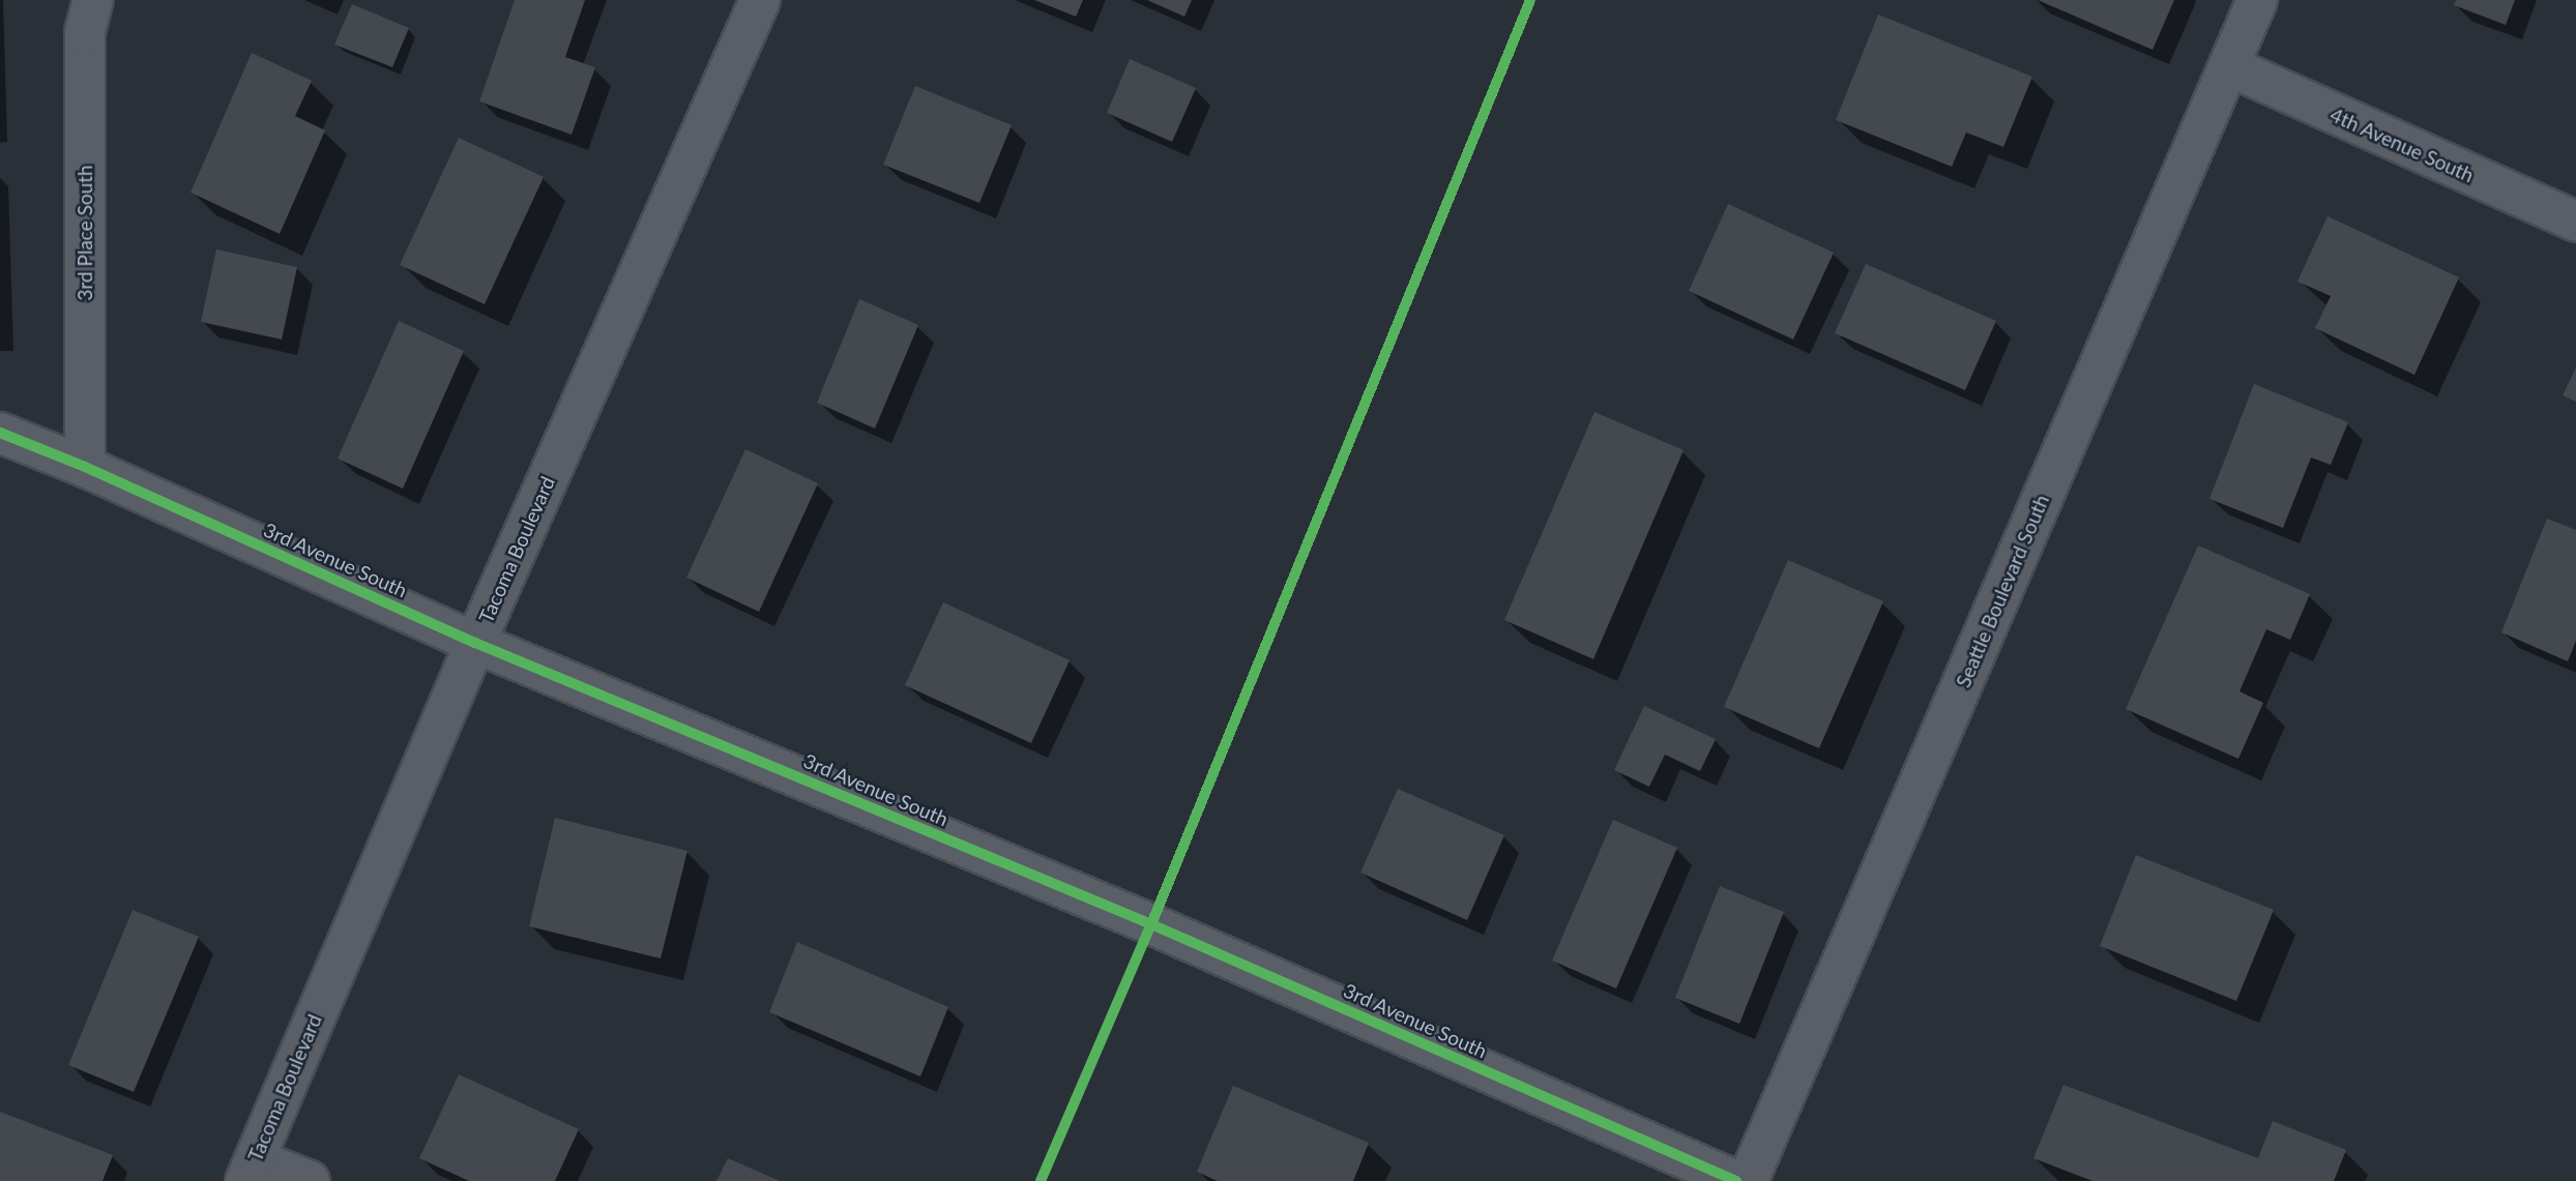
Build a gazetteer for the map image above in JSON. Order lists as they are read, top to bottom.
{
  "streets": {
    "street": [
      "4th Avenue South",
      "3rd Place South",
      "Tacoma Boulevard",
      "3rd Avenue South",
      "Seattle Boulevard South"
    ]
  },
  "crossings": [
    ["4th Avenue South", "Seattle Boulevard South"],
    ["3rd Place South", "3rd Avenue South"],
    ["Tacoma Boulevard", "3rd Avenue South"]
  ]
}
